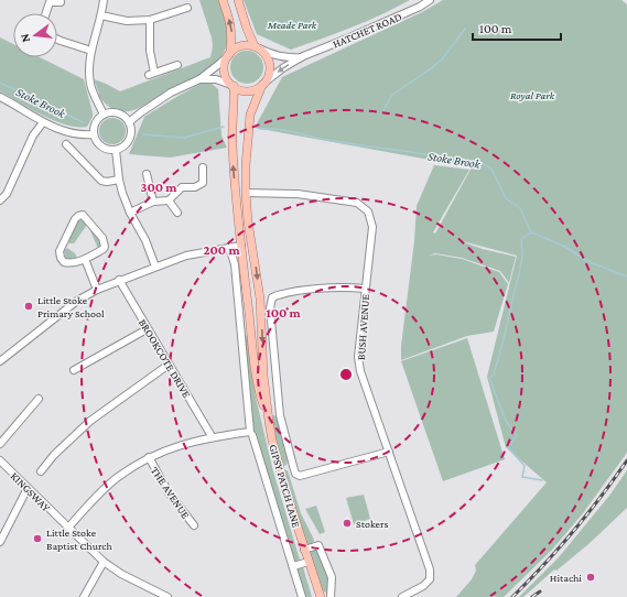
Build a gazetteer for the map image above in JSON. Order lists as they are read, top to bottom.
{
  "streets": {
    "main road": ["GIPSY PATCH LANE"],
    "street": [
      "HATCHET ROAD",
      "BUSH AVENUE",
      "BROOKCOTE DRIVE",
      "KINGSWAY",
      "THE AVENUE"
    ]
  },
  "crossings": [
    ["HATCHET ROAD", "GIPSY PATCH LANE"],
    ["BUSH AVENUE", "GIPSY PATCH LANE"]
  ],
  "water": ["Stoke Brook"],
  "parks": ["Meade Park", "Royal Park"],
  "places": [
    "Little Stoke Primary School",
    "Stokers",
    "Little Stoke Baptist Church",
    "Hitachi"
  ],
  "scale_bar": "100 m",
  "north": "left",
  "rings": ["300 m", "200 m", "100 m"]
}
